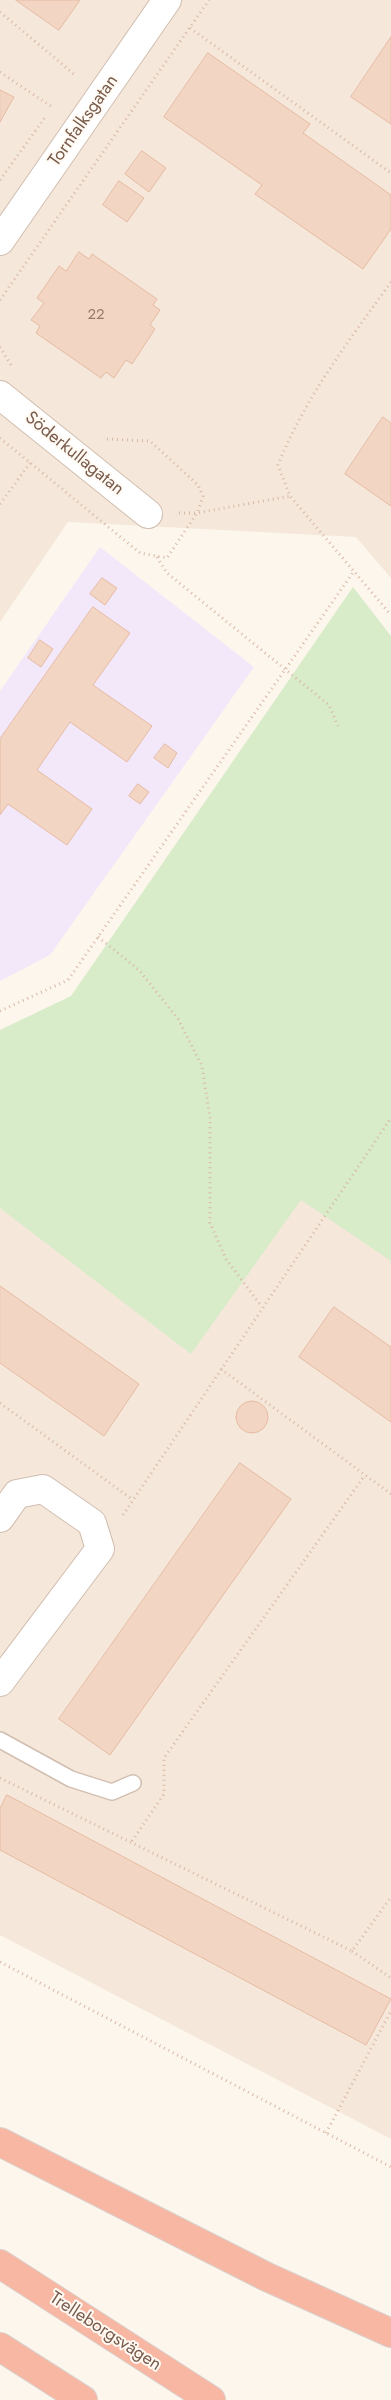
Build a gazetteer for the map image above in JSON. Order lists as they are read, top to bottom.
{
  "streets": {
    "highway": ["Trelleborgsvägen"],
    "street": ["Tornfalksgatan", "Söderkullagatan"]
  },
  "house_numbers": ["22"]
}
